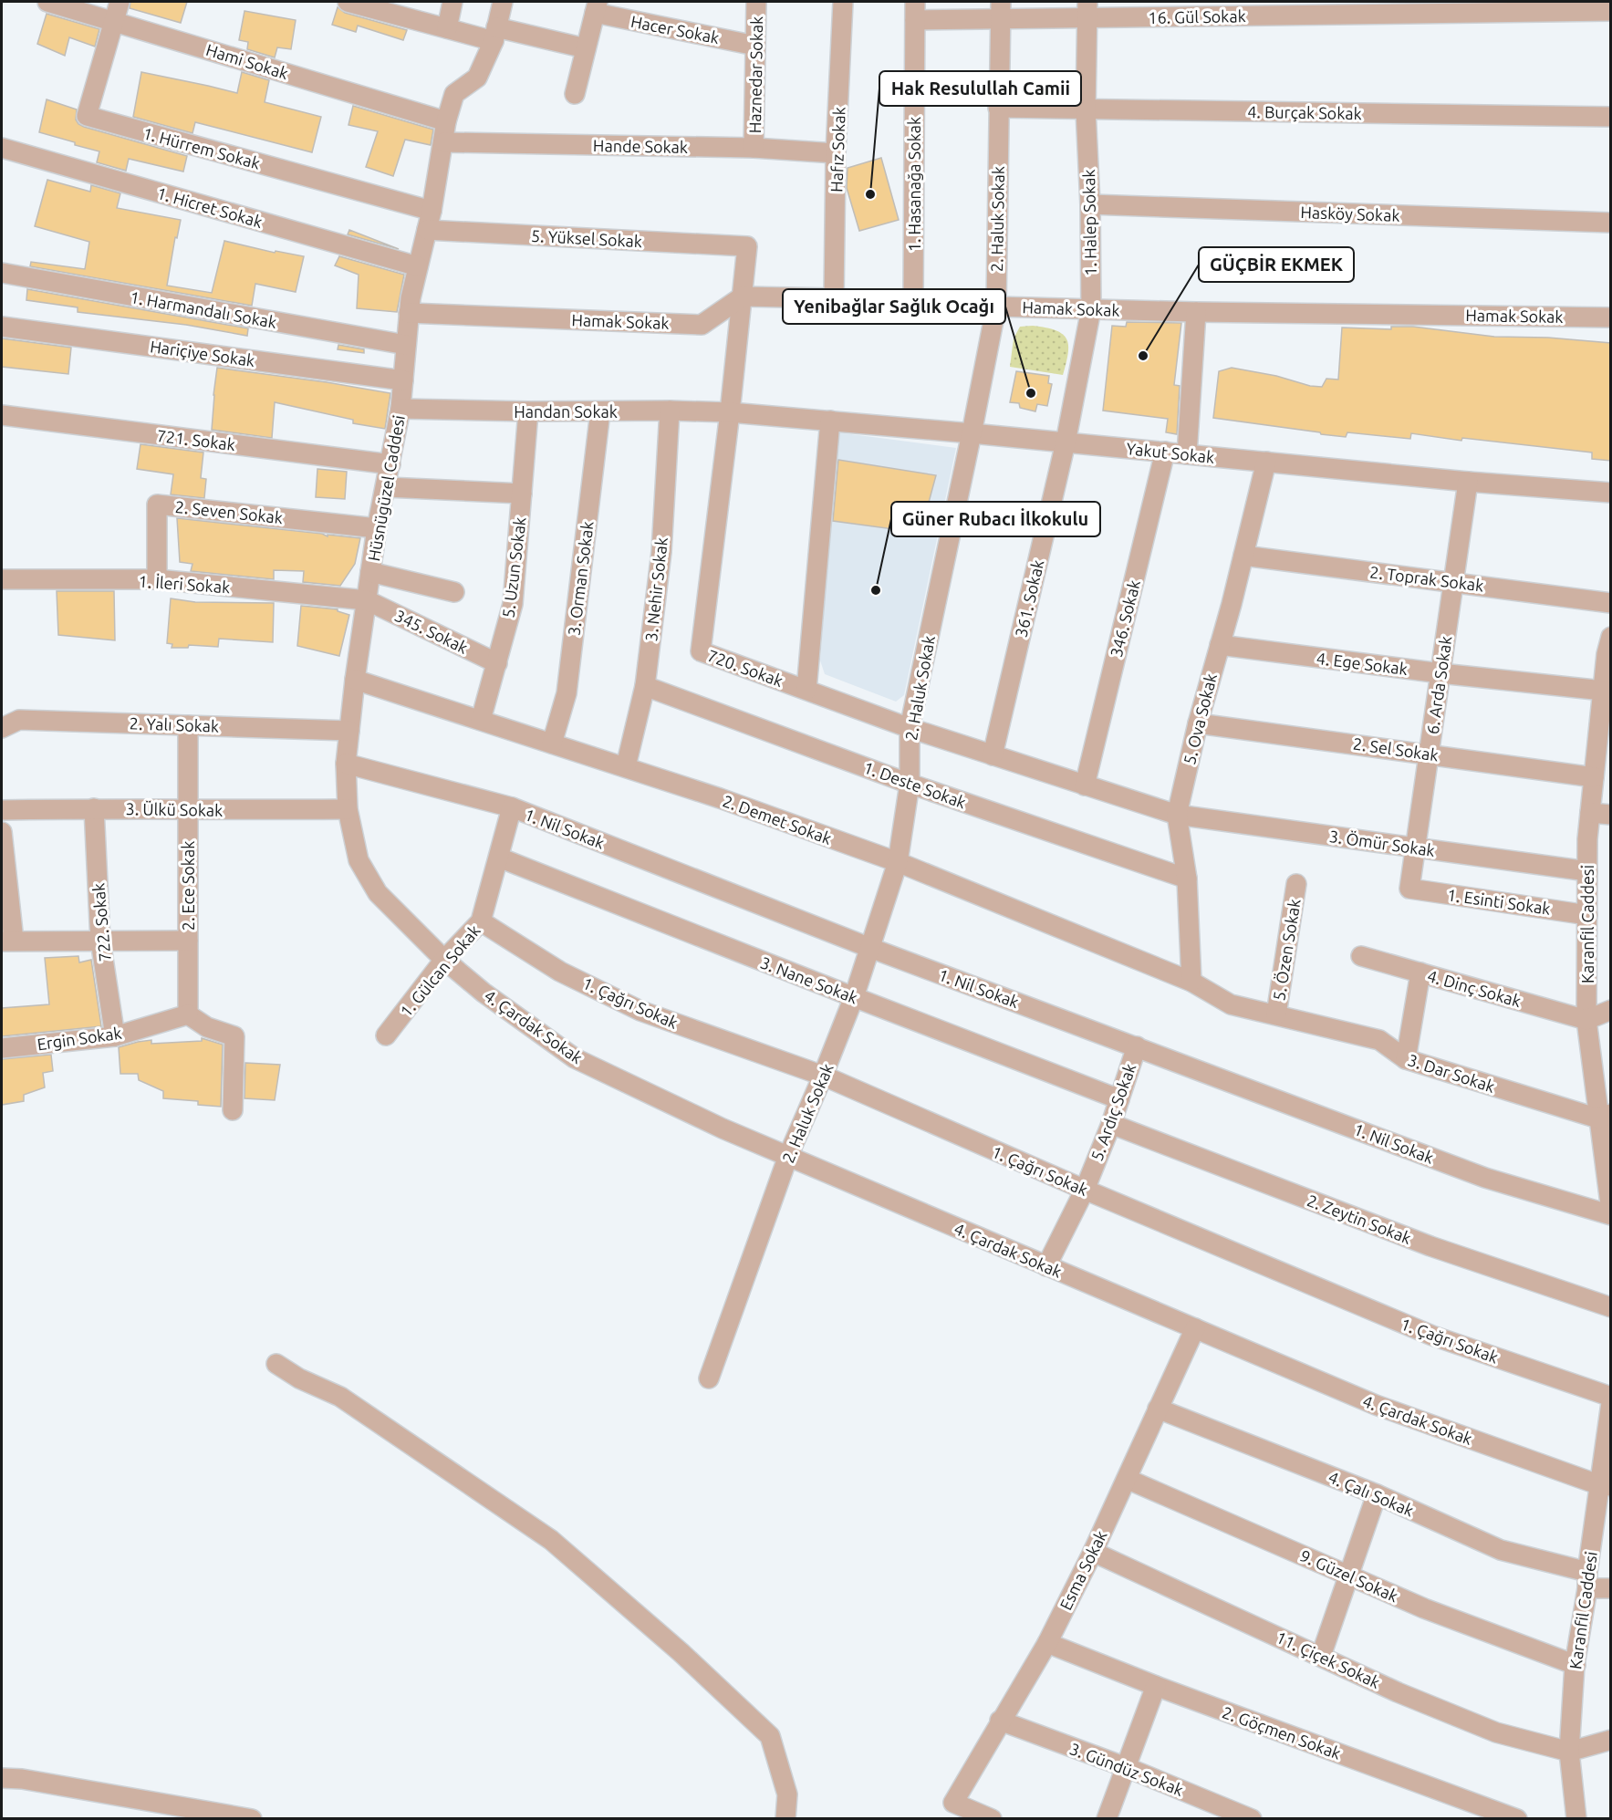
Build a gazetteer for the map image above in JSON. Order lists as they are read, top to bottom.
{
  "streets": {
    "street": [
      "16. Gül Sokak",
      "Hacer Sokak",
      "Hami Sokak",
      "Haznedar Sokak",
      "4. Burçak Sokak",
      "Hande Sokak",
      "1. Hürrem Sokak",
      "Hafız Sokak",
      "1. Hasanağa Sokak",
      "1. Hicret Sokak",
      "Hasköy Sokak",
      "2. Haluk Sokak",
      "1. Halep Sokak",
      "5. Yüksel Sokak",
      "Hamak Sokak",
      "1. Harmandalı Sokak",
      "Hariçiye Sokak",
      "Handan Sokak",
      "721. Sokak",
      "Yakut Sokak",
      "Hüsnügüzel Caddesi",
      "2. Seven Sokak",
      "5. Uzun Sokak",
      "3. Orman Sokak",
      "2. Toprak Sokak",
      "1. İleri Sokak",
      "3. Nehir Sokak",
      "361. Sokak",
      "346. Sokak",
      "345. Sokak",
      "4. Ege Sokak",
      "720. Sokak",
      "6. Arda Sokak",
      "5. Ova Sokak",
      "2. Yalı Sokak",
      "2. Sel Sokak",
      "1. Deste Sokak",
      "3. Ülkü Sokak",
      "2. Demet Sokak",
      "1. Nil Sokak",
      "3. Ömür Sokak",
      "2. Ece Sokak",
      "1. Esinti Sokak",
      "722. Sokak",
      "Karanfil Caddesi",
      "5. Özen Sokak",
      "1. Gülcan Sokak",
      "3. Nane Sokak",
      "4. Dinç Sokak",
      "1. Çağrı Sokak",
      "4. Çardak Sokak",
      "Ergin Sokak",
      "3. Dar Sokak",
      "5. Ardıç Sokak",
      "2. Zeytin Sokak",
      "4. Çalı Sokak",
      "Esma Sokak",
      "9. Güzel Sokak",
      "11. Çiçek Sokak",
      "2. Göçmen Sokak",
      "3. Gündüz Sokak"
    ]
  },
  "crossings": [
    ["16. Gül Sokak", "1. Hasanağa Sokak"],
    ["16. Gül Sokak", "2. Haluk Sokak"],
    ["16. Gül Sokak", "1. Halep Sokak"],
    ["Hacer Sokak", "Haznedar Sokak"],
    ["Hami Sokak", "1. Hürrem Sokak"],
    ["Hami Sokak", "Hüsnügüzel Caddesi"],
    ["Haznedar Sokak", "Hande Sokak"],
    ["4. Burçak Sokak", "2. Haluk Sokak"],
    ["4. Burçak Sokak", "1. Halep Sokak"],
    ["Hande Sokak", "Hafız Sokak"],
    ["Hande Sokak", "Hüsnügüzel Caddesi"],
    ["1. Hürrem Sokak", "Hüsnügüzel Caddesi"],
    ["Hafız Sokak", "Hamak Sokak"],
    ["1. Hasanağa Sokak", "Hamak Sokak"],
    ["1. Hicret Sokak", "Hüsnügüzel Caddesi"],
    ["Hasköy Sokak", "1. Halep Sokak"],
    ["2. Haluk Sokak", "Hamak Sokak"],
    ["2. Haluk Sokak", "Yakut Sokak"],
    ["2. Haluk Sokak", "720. Sokak"],
    ["2. Haluk Sokak", "1. Deste Sokak"],
    ["2. Haluk Sokak", "2. Demet Sokak"],
    ["2. Haluk Sokak", "1. Nil Sokak"],
    ["2. Haluk Sokak", "3. Nane Sokak"],
    ["2. Haluk Sokak", "1. Çağrı Sokak"],
    ["2. Haluk Sokak", "4. Çardak Sokak"],
    ["1. Halep Sokak", "Hamak Sokak"],
    ["1. Halep Sokak", "Yakut Sokak"],
    ["1. Halep Sokak", "361. Sokak"],
    ["5. Yüksel Sokak", "Hüsnügüzel Caddesi"],
    ["5. Yüksel Sokak", "720. Sokak"],
    ["Hamak Sokak", "Hüsnügüzel Caddesi"],
    ["Hamak Sokak", "720. Sokak"],
    ["1. Harmandalı Sokak", "Hüsnügüzel Caddesi"],
    ["Hariçiye Sokak", "Hüsnügüzel Caddesi"],
    ["Handan Sokak", "Yakut Sokak"],
    ["Handan Sokak", "Hüsnügüzel Caddesi"],
    ["Handan Sokak", "5. Uzun Sokak"],
    ["Handan Sokak", "3. Orman Sokak"],
    ["Handan Sokak", "3. Nehir Sokak"],
    ["Handan Sokak", "720. Sokak"],
    ["721. Sokak", "Hüsnügüzel Caddesi"],
    ["Yakut Sokak", "361. Sokak"],
    ["Yakut Sokak", "346. Sokak"],
    ["Yakut Sokak", "720. Sokak"],
    ["Yakut Sokak", "6. Arda Sokak"],
    ["Yakut Sokak", "5. Ova Sokak"],
    ["Hüsnügüzel Caddesi", "2. Seven Sokak"],
    ["Hüsnügüzel Caddesi", "1. İleri Sokak"],
    ["Hüsnügüzel Caddesi", "345. Sokak"],
    ["Hüsnügüzel Caddesi", "2. Yalı Sokak"],
    ["Hüsnügüzel Caddesi", "3. Ülkü Sokak"],
    ["Hüsnügüzel Caddesi", "2. Demet Sokak"],
    ["Hüsnügüzel Caddesi", "1. Nil Sokak"],
    ["Hüsnügüzel Caddesi", "1. Gülcan Sokak"],
    ["Hüsnügüzel Caddesi", "4. Çardak Sokak"],
    ["2. Seven Sokak", "1. İleri Sokak"],
    ["5. Uzun Sokak", "345. Sokak"],
    ["5. Uzun Sokak", "2. Demet Sokak"],
    ["3. Orman Sokak", "2. Demet Sokak"],
    ["2. Toprak Sokak", "6. Arda Sokak"],
    ["2. Toprak Sokak", "5. Ova Sokak"],
    ["1. İleri Sokak", "345. Sokak"],
    ["3. Nehir Sokak", "1. Deste Sokak"],
    ["3. Nehir Sokak", "2. Demet Sokak"],
    ["361. Sokak", "720. Sokak"],
    ["346. Sokak", "720. Sokak"],
    ["4. Ege Sokak", "6. Arda Sokak"],
    ["4. Ege Sokak", "5. Ova Sokak"],
    ["4. Ege Sokak", "Karanfil Caddesi"],
    ["720. Sokak", "5. Ova Sokak"],
    ["720. Sokak", "3. Ömür Sokak"],
    ["6. Arda Sokak", "2. Sel Sokak"],
    ["6. Arda Sokak", "3. Ömür Sokak"],
    ["6. Arda Sokak", "1. Esinti Sokak"],
    ["5. Ova Sokak", "2. Sel Sokak"],
    ["5. Ova Sokak", "1. Deste Sokak"],
    ["5. Ova Sokak", "2. Demet Sokak"],
    ["5. Ova Sokak", "3. Ömür Sokak"],
    ["5. Ova Sokak", "3. Dar Sokak"],
    ["2. Yalı Sokak", "2. Ece Sokak"],
    ["2. Sel Sokak", "Karanfil Caddesi"],
    ["3. Ülkü Sokak", "2. Ece Sokak"],
    ["3. Ülkü Sokak", "722. Sokak"],
    ["2. Demet Sokak", "3. Dar Sokak"],
    ["1. Nil Sokak", "1. Gülcan Sokak"],
    ["1. Nil Sokak", "5. Ardıç Sokak"],
    ["3. Ömür Sokak", "Karanfil Caddesi"],
    ["2. Ece Sokak", "Ergin Sokak"],
    ["1. Esinti Sokak", "Karanfil Caddesi"],
    ["722. Sokak", "Ergin Sokak"],
    ["Karanfil Caddesi", "4. Dinç Sokak"],
    ["Karanfil Caddesi", "4. Çardak Sokak"],
    ["Karanfil Caddesi", "3. Dar Sokak"],
    ["Karanfil Caddesi", "4. Çalı Sokak"],
    ["Karanfil Caddesi", "9. Güzel Sokak"],
    ["Karanfil Caddesi", "11. Çiçek Sokak"],
    ["5. Özen Sokak", "3. Dar Sokak"],
    ["1. Gülcan Sokak", "3. Nane Sokak"],
    ["1. Gülcan Sokak", "1. Çağrı Sokak"],
    ["1. Gülcan Sokak", "4. Çardak Sokak"],
    ["3. Nane Sokak", "5. Ardıç Sokak"],
    ["1. Çağrı Sokak", "5. Ardıç Sokak"],
    ["4. Çardak Sokak", "5. Ardıç Sokak"],
    ["4. Çardak Sokak", "Esma Sokak"],
    ["5. Ardıç Sokak", "2. Zeytin Sokak"],
    ["4. Çalı Sokak", "Esma Sokak"],
    ["Esma Sokak", "9. Güzel Sokak"],
    ["Esma Sokak", "11. Çiçek Sokak"],
    ["Esma Sokak", "2. Göçmen Sokak"],
    ["Esma Sokak", "3. Gündüz Sokak"]
  ],
  "places": [
    "Hak Resulullah Camii",
    "GÜÇBİR EKMEK",
    "Yenibağlar Sağlık Ocağı",
    "Güner Rubacı İlkokulu"
  ]
}
